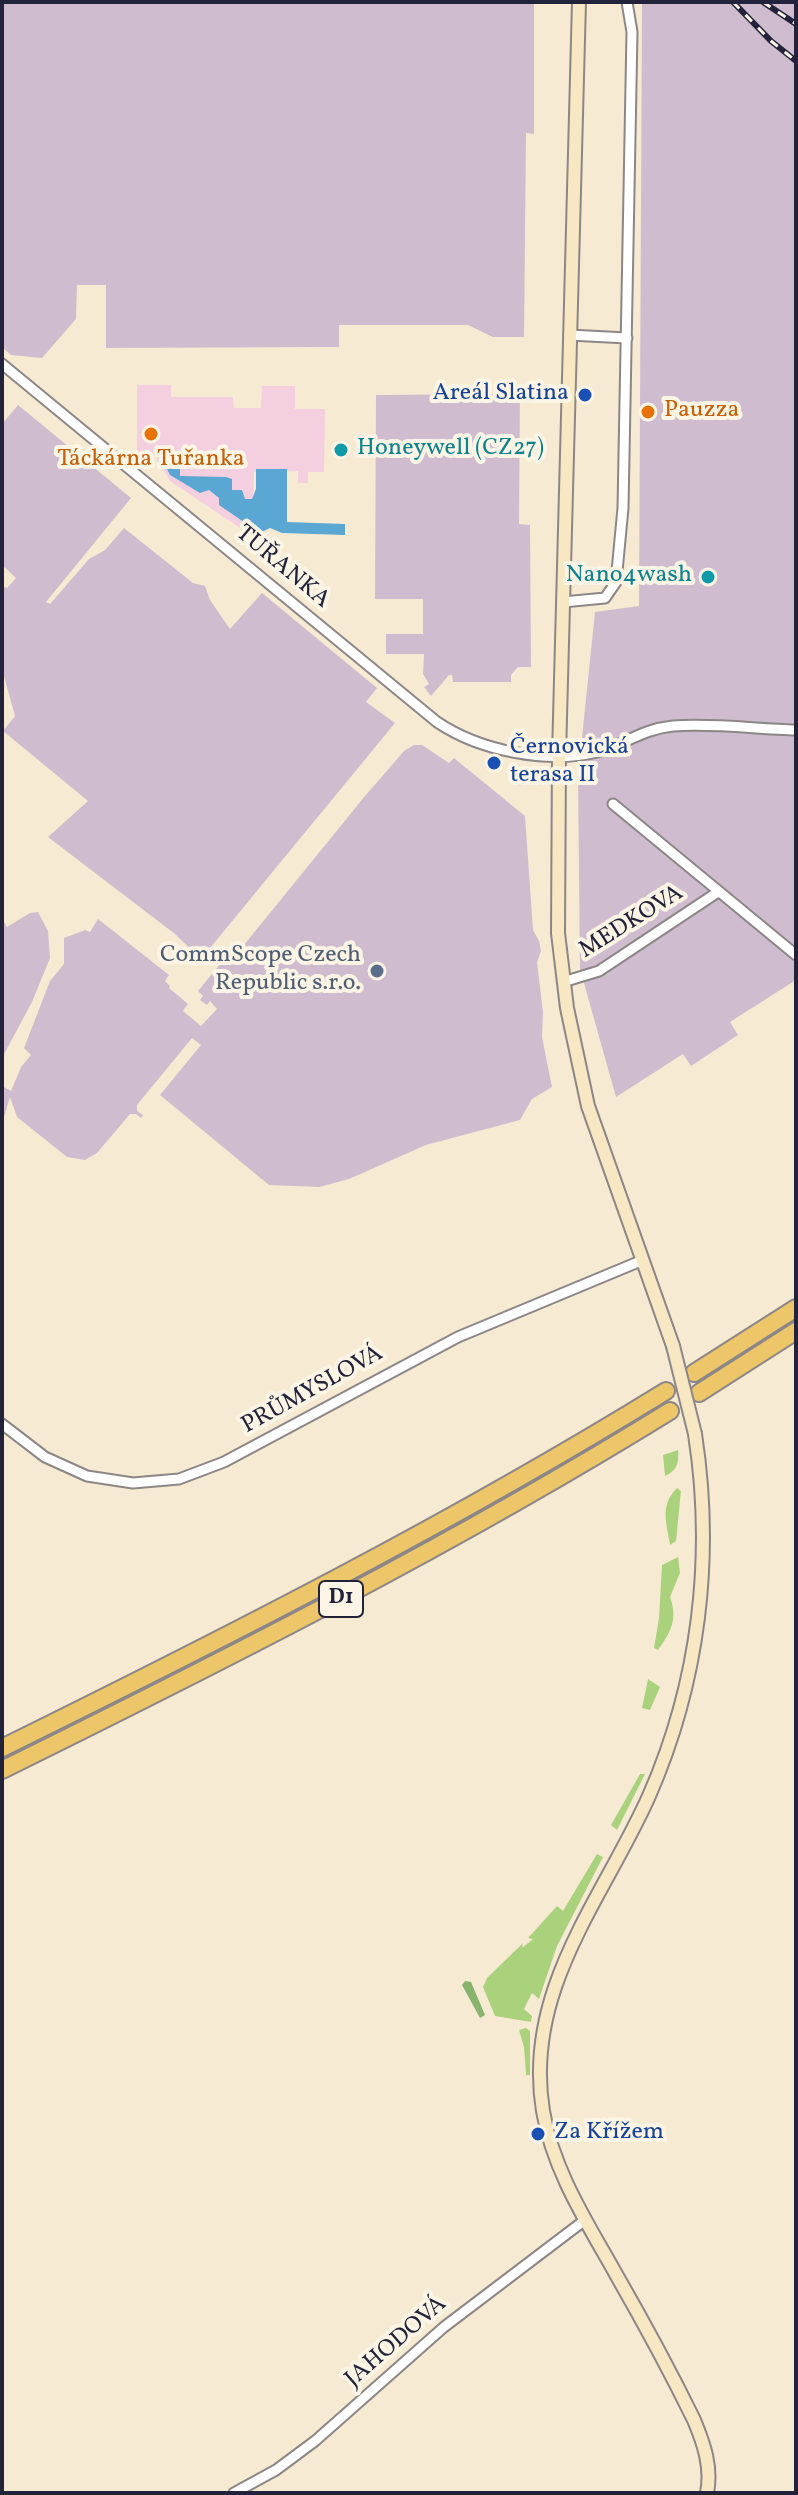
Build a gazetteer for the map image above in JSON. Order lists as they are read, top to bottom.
{
  "streets": {
    "highway": ["D1"],
    "street": [
      "TUŘANKA",
      "MEDKOVA",
      "PRŮMYSLOVÁ",
      "JAHODOVÁ"
    ]
  },
  "places": [
    "Areál Slatina",
    "Pauzza",
    "Táckárna Tuřanka",
    "Honeywell (CZ27)",
    "Nano4wash",
    "Černovická terasa II",
    "CommScope Czech Republic s.r.o.",
    "Za Křížem"
  ]
}
